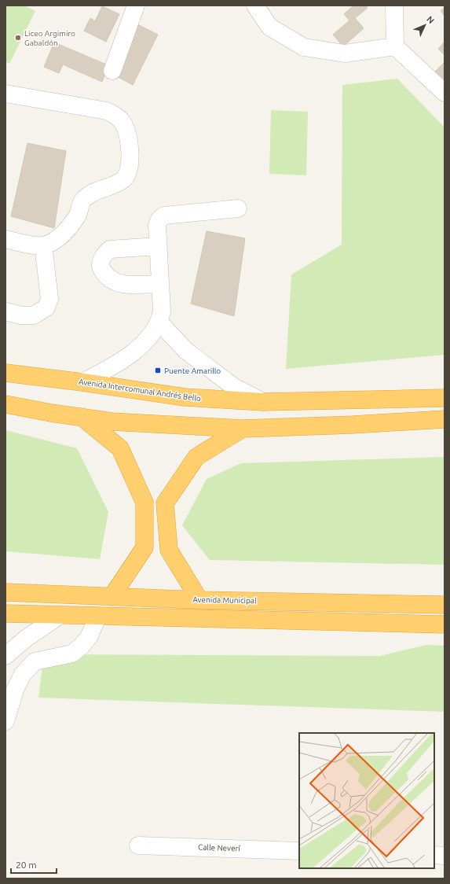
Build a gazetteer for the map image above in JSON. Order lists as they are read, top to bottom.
{
  "streets": {
    "highway": ["Avenida Intercomunal Andrés Bello", "Avenida Municipal"],
    "street": ["Calle Neverí"]
  },
  "places": {
    "other": ["Liceo Argimiro Gabaldón"],
    "transit": ["Puente Amarillo"]
  },
  "scale_bar": "20 m",
  "north": "top right"
}
